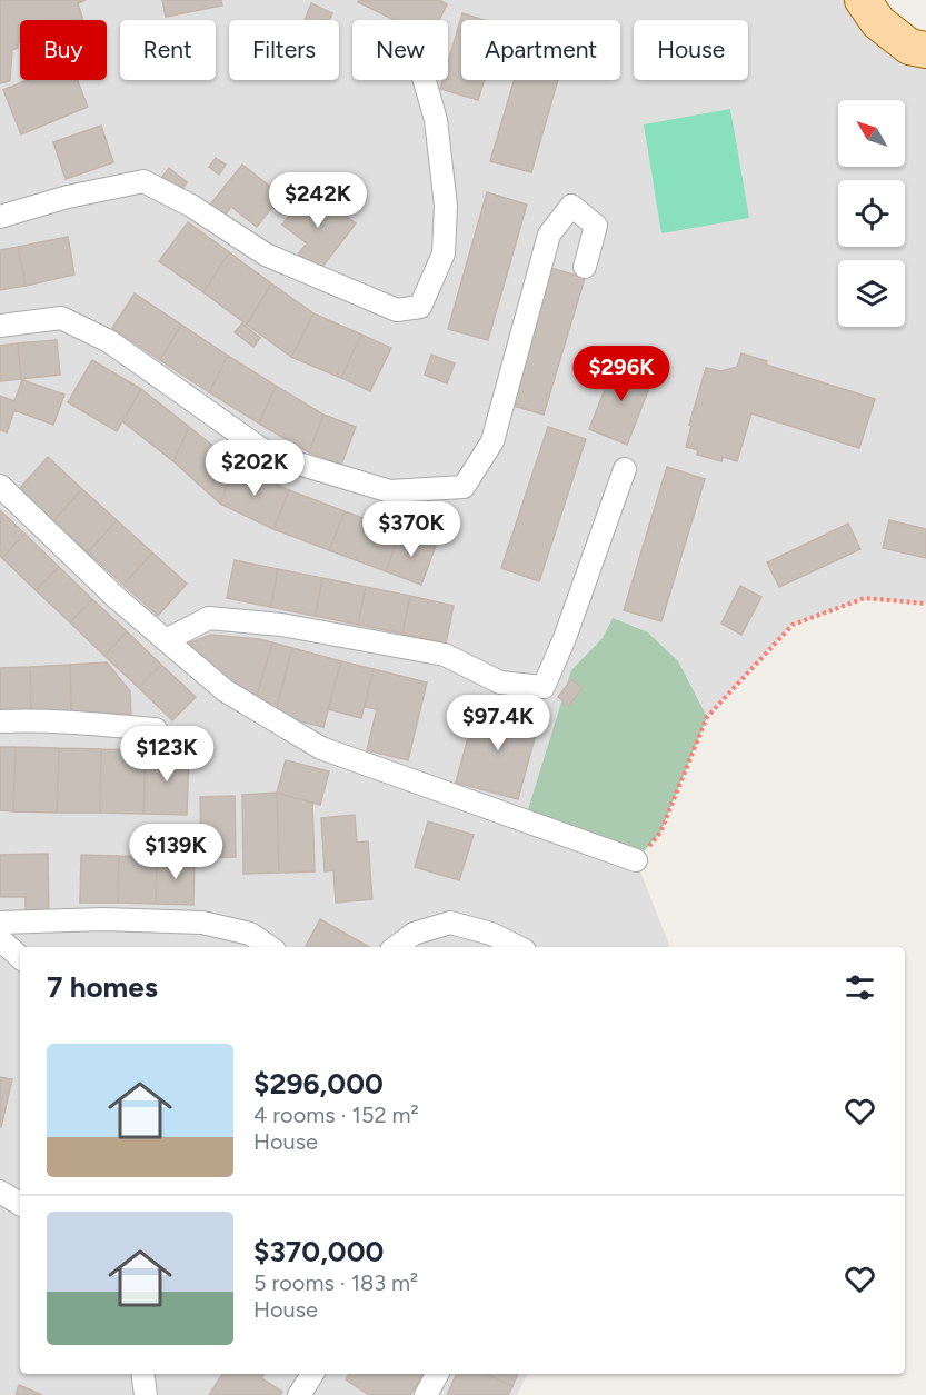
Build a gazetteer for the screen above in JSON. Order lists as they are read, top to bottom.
{
  "north": "top left",
  "page": {
    "chip": [
      "Buy",
      "Rent",
      "Filters",
      "New",
      "Apartment",
      "House"
    ],
    "price": [
      "$242K",
      "$296K",
      "$202K",
      "$370K",
      "$97.4K",
      "$123K",
      "$139K"
    ],
    "heading": "7 homes",
    "list": [
      {
        "name": "$296,000",
        "note": "4 rooms · 152 m² · House"
      },
      {
        "name": "$370,000",
        "note": "5 rooms · 183 m² · House"
      }
    ]
  }
}
